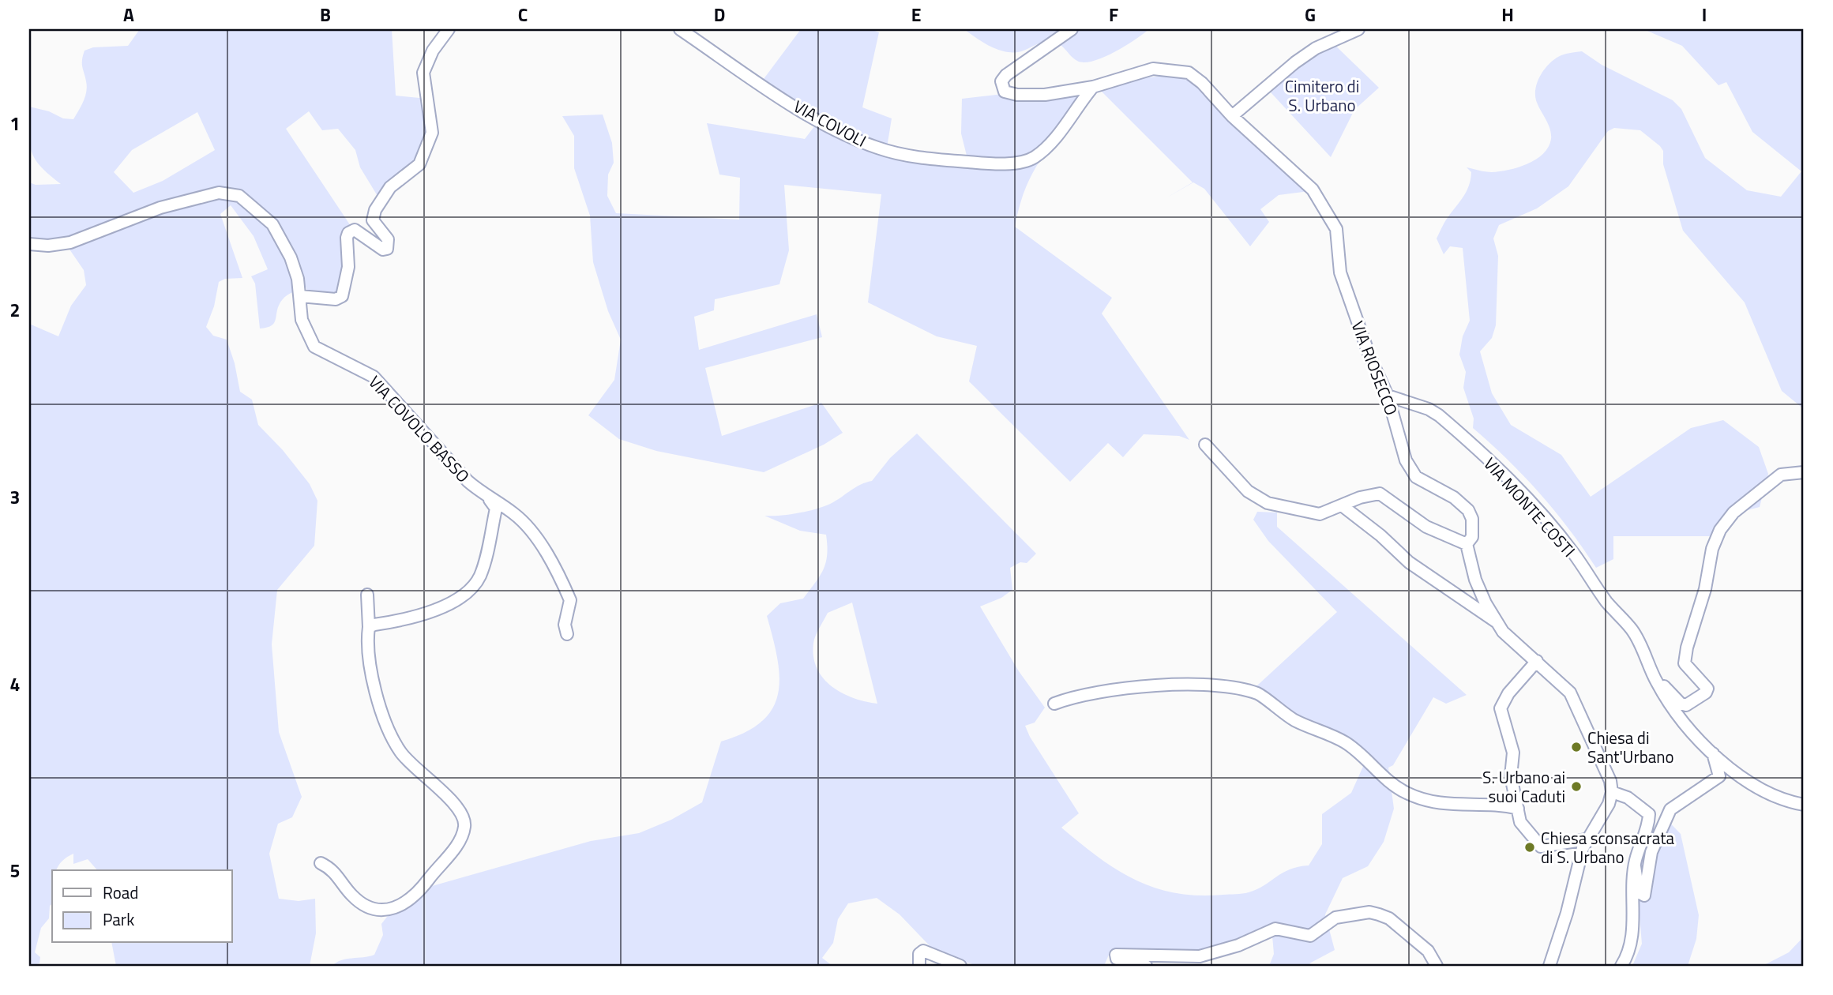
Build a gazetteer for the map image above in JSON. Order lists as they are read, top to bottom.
{
  "streets": {
    "street": [
      "VIA COVOLI",
      "VIA RIOSECCO",
      "VIA COVOLO BASSO",
      "VIA MONTE COSTI"
    ]
  },
  "crossings": [
    ["VIA COVOLI", "VIA RIOSECCO"],
    ["VIA RIOSECCO", "VIA MONTE COSTI"]
  ],
  "parks": ["Cimitero di S. Urbano"],
  "places": ["Chiesa di Sant'Urbano", "S. Urbano ai suoi Caduti", "Chiesa sconsacrata di S. Urbano"],
  "legend": ["Road", "Park"],
  "grid": {
    "columns": [
      "A",
      "B",
      "C",
      "D",
      "E",
      "F",
      "G",
      "H",
      "I"
    ],
    "rows": [
      "1",
      "2",
      "3",
      "4",
      "5"
    ]
  }
}
